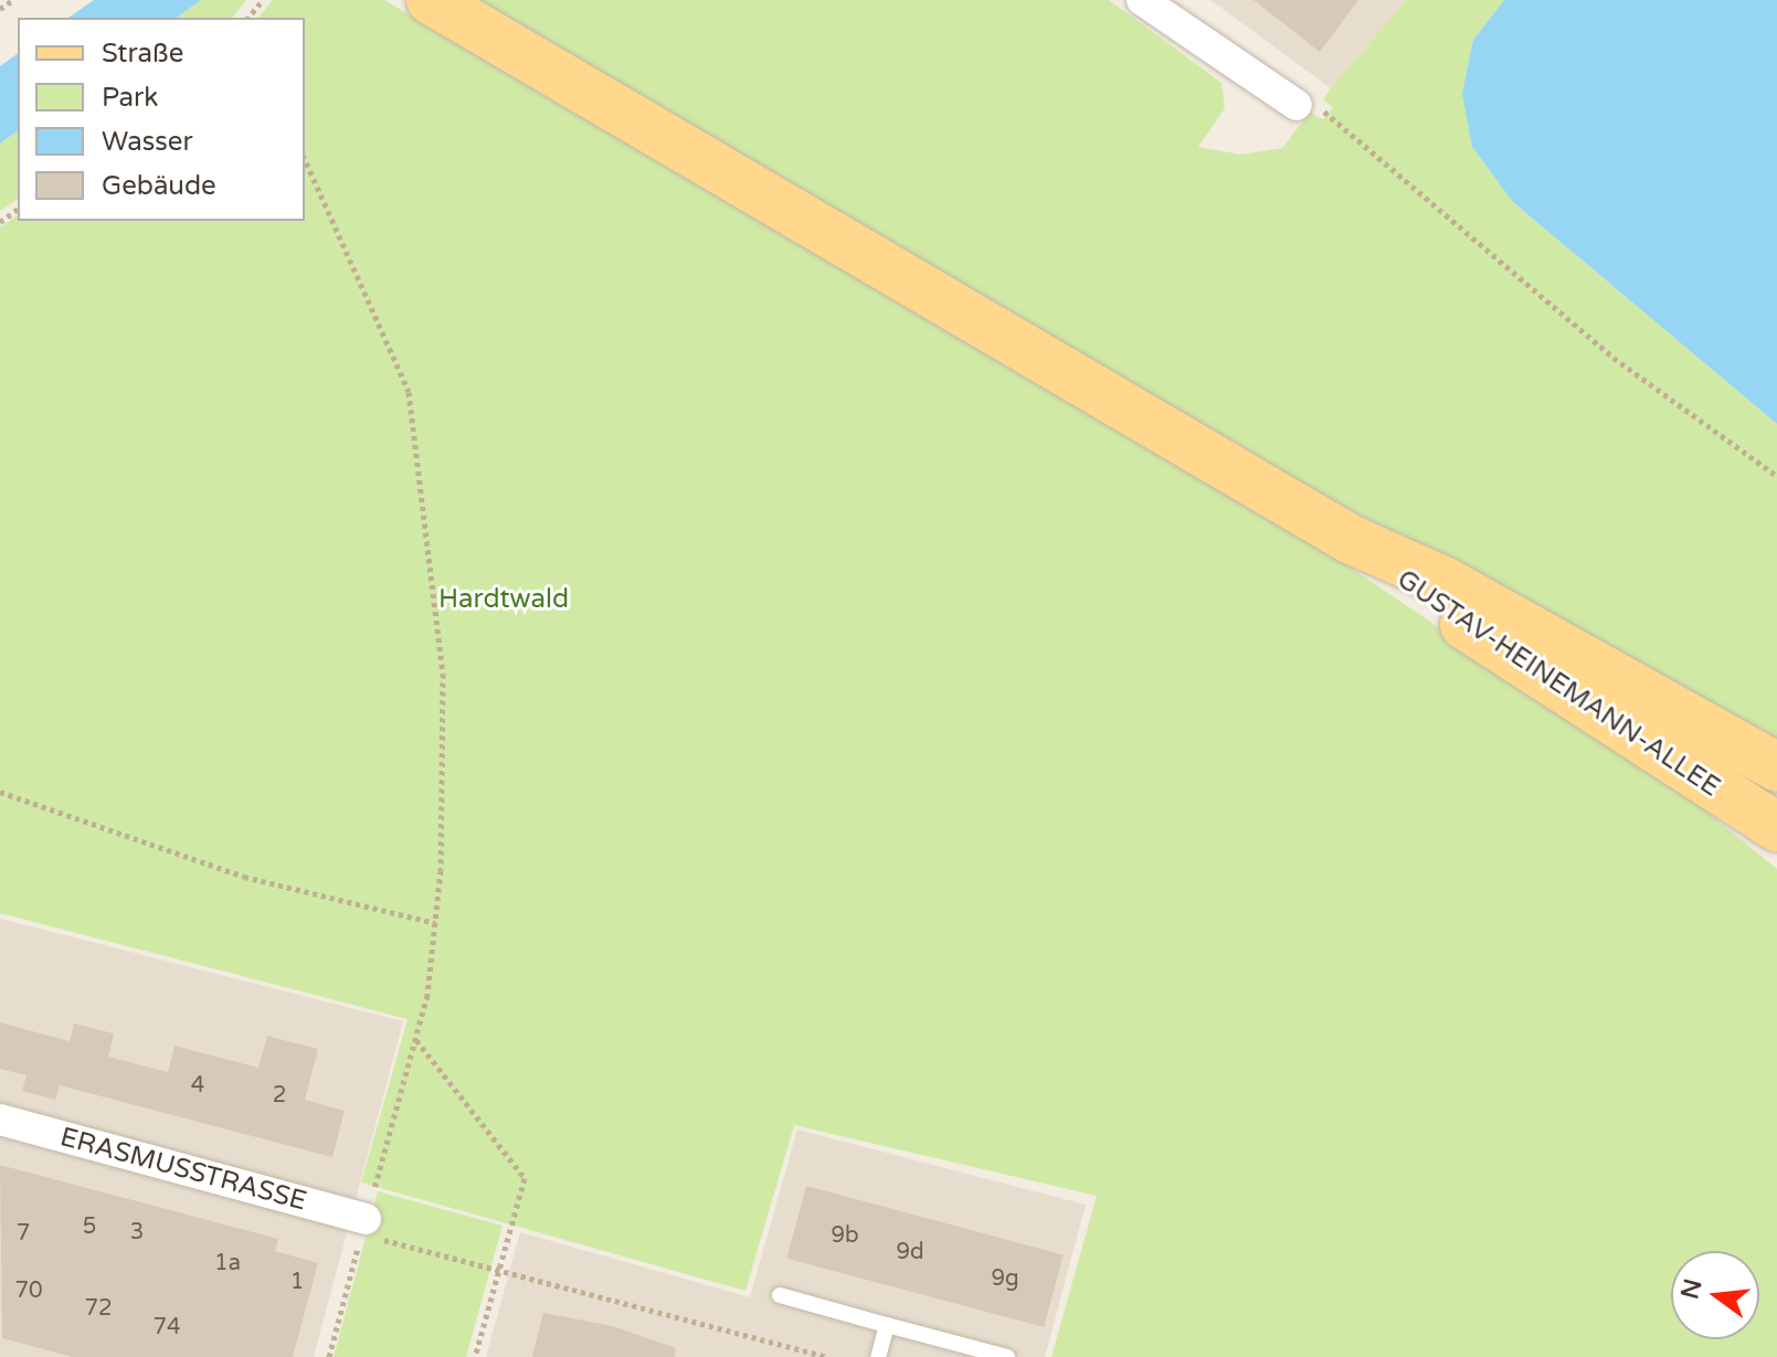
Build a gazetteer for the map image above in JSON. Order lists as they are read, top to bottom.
{
  "streets": {
    "main road": ["GUSTAV-HEINEMANN-ALLEE"],
    "street": ["ERASMUSSTRASSE"]
  },
  "parks": ["Hardtwald"],
  "house_numbers": [
    "4",
    "2",
    "5",
    "3",
    "7",
    "9b",
    "9d",
    "1a",
    "9g",
    "1",
    "70",
    "72",
    "74"
  ],
  "legend": [
    "Straße",
    "Park",
    "Wasser",
    "Gebäude"
  ],
  "north": "left"
}
